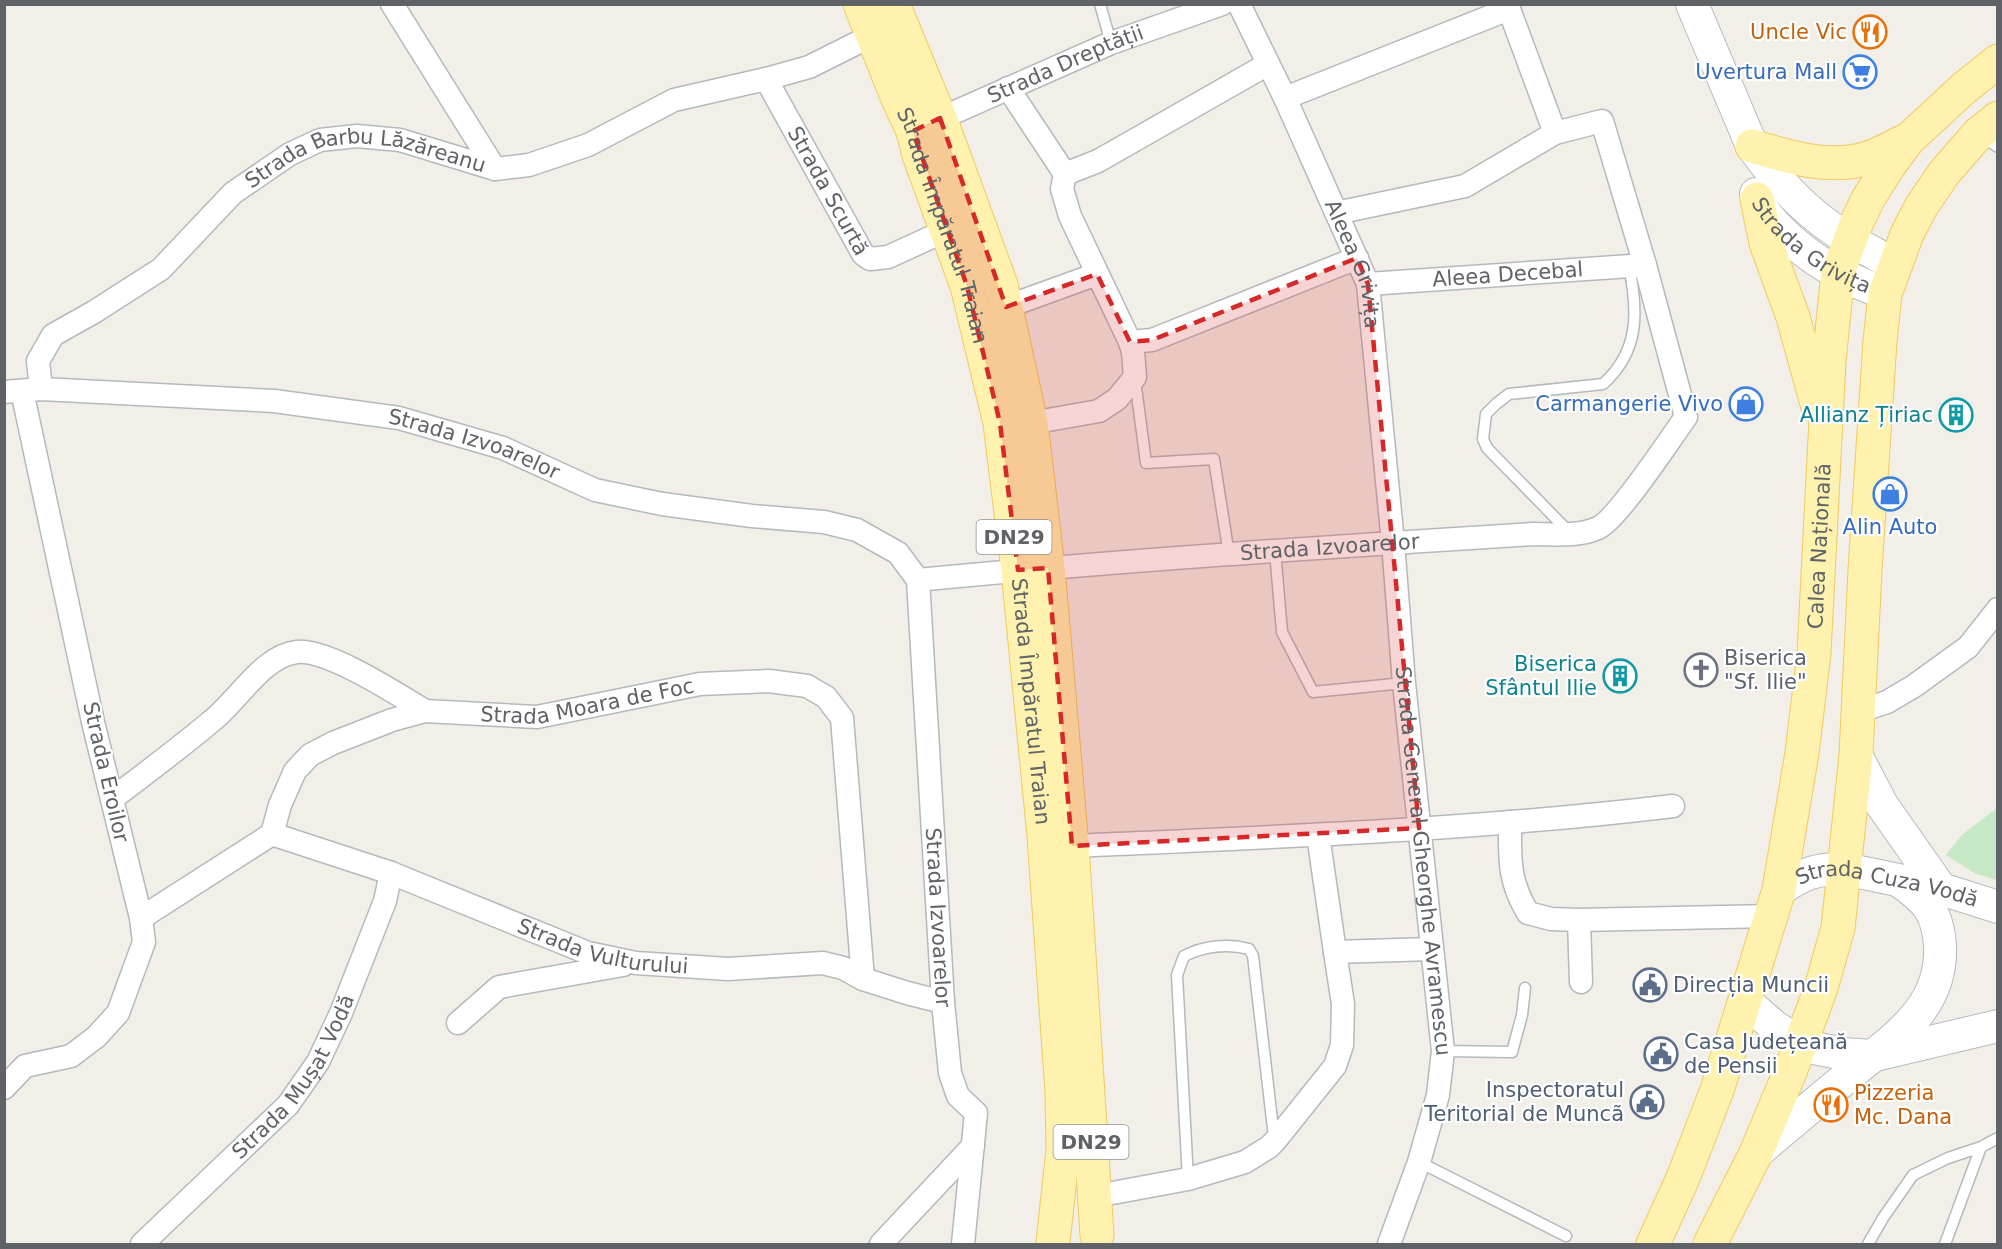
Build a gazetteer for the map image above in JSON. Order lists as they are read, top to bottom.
{
  "streets": {
    "main road": ["Strada Împăratul Traian", "DN29", "Calea Națională"],
    "street": [
      "Strada Dreptății",
      "Strada Barbu Lăzăreanu",
      "Strada Scurtă",
      "Strada Grivița",
      "Aleea Grivița",
      "Aleea Decebal",
      "Strada Izvoarelor",
      "Strada Moara de Foc",
      "Strada Eroilor",
      "Strada General Gheorghe Avramescu",
      "Strada Cuza Vodă",
      "Strada Vulturului",
      "Strada Mușat Vodă"
    ]
  },
  "crossings": [
    ["Strada Dreptății", "Strada Împăratul Traian"],
    ["Strada Barbu Lăzăreanu", "Strada Scurtă"],
    ["Strada Barbu Lăzăreanu", "Strada Împăratul Traian"],
    ["Strada Barbu Lăzăreanu", "Strada Izvoarelor"],
    ["Strada Barbu Lăzăreanu", "Strada Eroilor"],
    ["Strada Scurtă", "Strada Împăratul Traian"],
    ["Strada Împăratul Traian", "Strada Izvoarelor"],
    ["Strada Împăratul Traian", "DN29"],
    ["Strada Grivița", "Calea Națională"],
    ["Aleea Grivița", "Aleea Decebal"],
    ["Aleea Grivița", "Strada Izvoarelor"],
    ["Aleea Grivița", "Strada General Gheorghe Avramescu"],
    ["Aleea Decebal", "Strada Izvoarelor"],
    ["Strada Izvoarelor", "Strada Eroilor"],
    ["Strada Izvoarelor", "Strada General Gheorghe Avramescu"],
    ["Strada Izvoarelor", "Strada Vulturului"],
    ["Calea Națională", "Strada Cuza Vodă"],
    ["Strada Moara de Foc", "Strada Vulturului"],
    ["Strada Vulturului", "Strada Mușat Vodă"]
  ],
  "places": {
    "restaurant": ["Uncle Vic", "Pizzeria Mc. Dana"],
    "supermarket": ["Uvertura Mall"],
    "shop": ["Carmangerie Vivo", "Alin Auto"],
    "building": ["Allianz Țiriac", "Biserica Sfântul Ilie"],
    "church": ["Biserica \"Sf. Ilie\""],
    "public building": ["Direcția Muncii", "Casa Județeană de Pensii", "Inspectoratul Teritorial de Muncã"]
  }
}
